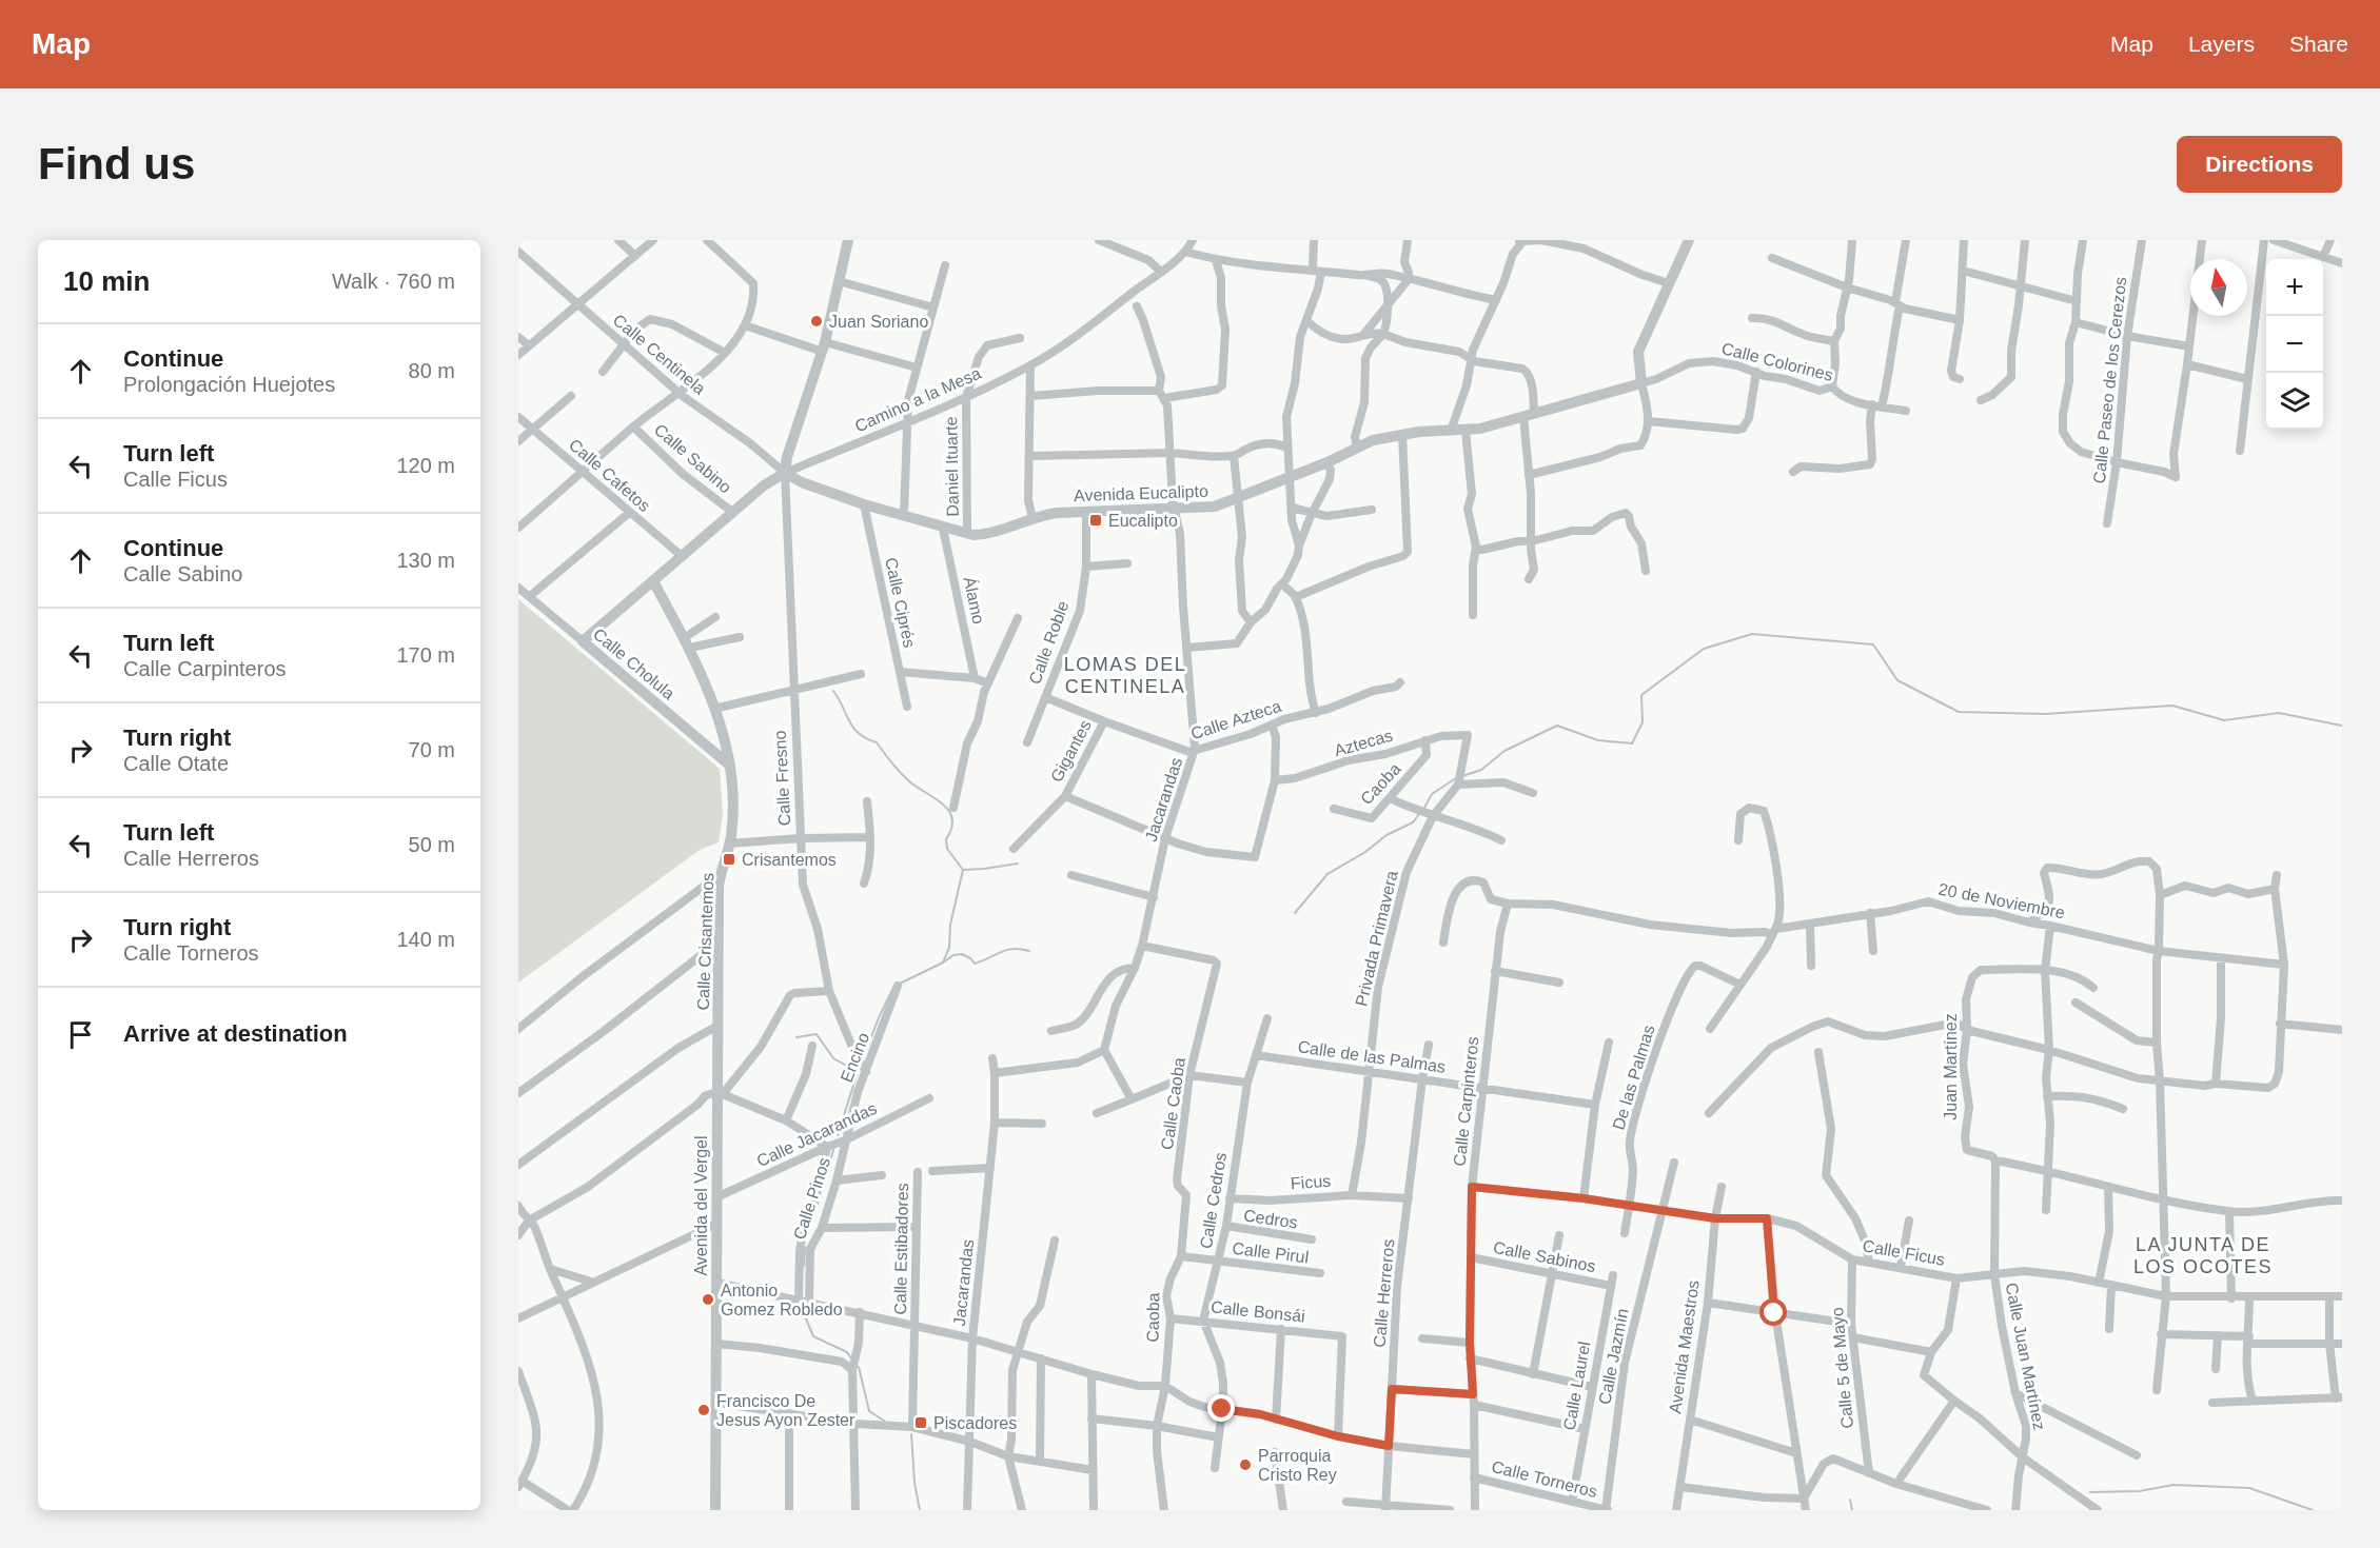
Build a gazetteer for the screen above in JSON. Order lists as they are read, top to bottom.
{
  "streets": {
    "street": [
      "Calle Centinela",
      "Calle Colorines",
      "Calle Paseo de los Cerezos",
      "Camino a la Mesa",
      "Calle Sabino",
      "Daniel Ituarte",
      "Calle Cafetos",
      "Avenida Eucalipto",
      "Álamo",
      "Calle Ciprés",
      "Calle Roble",
      "Calle Cholula",
      "Calle Azteca",
      "Aztecas",
      "Gigantes",
      "Calle Fresno",
      "Caoba",
      "Jacarandas",
      "20 de Noviembre",
      "Privada Primavera",
      "Calle Crisantemos",
      "Calle de las Palmas",
      "Encino",
      "Juan Martínez",
      "De las Palmas",
      "Calle Carpinteros",
      "Calle Caoba",
      "Calle Jacarandas",
      "Ficus",
      "Calle Pinos",
      "Calle Cedros",
      "Avenida del Vergel",
      "Cedros",
      "Calle Estibadores",
      "Calle Pirul",
      "Calle Ficus",
      "Calle Sabinos",
      "Calle Herreros",
      "Calle Bonsái",
      "Avenida Maestros",
      "Calle Jazmín",
      "Calle Juan Martínez",
      "Calle 5 de Mayo",
      "Calle Laurel",
      "Calle Torneros"
    ]
  },
  "crossings": [
    ["Calle Centinela", "Camino a la Mesa"],
    ["Calle Centinela", "Avenida Eucalipto"],
    ["Calle Centinela", "Calle Fresno"],
    ["Calle Colorines", "Avenida Eucalipto"],
    ["Camino a la Mesa", "Calle Sabino"],
    ["Camino a la Mesa", "Daniel Ituarte"],
    ["Camino a la Mesa", "Calle Cafetos"],
    ["Camino a la Mesa", "Avenida Eucalipto"],
    ["Camino a la Mesa", "Calle Fresno"],
    ["Camino a la Mesa", "Calle Crisantemos"],
    ["Daniel Ituarte", "Avenida Eucalipto"],
    ["Avenida Eucalipto", "Álamo"],
    ["Avenida Eucalipto", "Calle Ciprés"],
    ["Avenida Eucalipto", "Calle Roble"],
    ["Avenida Eucalipto", "Calle Fresno"],
    ["Avenida Eucalipto", "Jacarandas"],
    ["Calle Roble", "Calle Azteca"],
    ["Calle Cholula", "Calle Crisantemos"],
    ["Calle Azteca", "Gigantes"],
    ["Calle Azteca", "Jacarandas"],
    ["Aztecas", "Caoba"],
    ["Aztecas", "Privada Primavera"],
    ["Calle Fresno", "Encino"],
    ["Caoba", "Calle Caoba"],
    ["Caoba", "Calle Pirul"],
    ["Caoba", "Calle Bonsái"],
    ["Caoba", "Calle Torneros"],
    ["Jacarandas", "Calle Caoba"],
    ["20 de Noviembre", "Calle Carpinteros"],
    ["Privada Primavera", "Calle de las Palmas"],
    ["Privada Primavera", "Ficus"],
    ["Calle Crisantemos", "Avenida del Vergel"],
    ["Calle de las Palmas", "Calle Carpinteros"],
    ["Calle de las Palmas", "Calle Cedros"],
    ["Calle de las Palmas", "Calle Herreros"],
    ["Encino", "Calle Jacarandas"],
    ["Encino", "Calle Pinos"],
    ["Juan Martínez", "Calle Juan Martínez"],
    ["De las Palmas", "Calle Ficus"],
    ["Calle Carpinteros", "Calle Sabinos"],
    ["Calle Carpinteros", "Calle Torneros"],
    ["Calle Jacarandas", "Calle Pinos"],
    ["Calle Jacarandas", "Avenida del Vergel"],
    ["Ficus", "Calle Cedros"],
    ["Calle Cedros", "Cedros"],
    ["Calle Cedros", "Calle Pirul"],
    ["Calle Cedros", "Calle Bonsái"],
    ["Calle Ficus", "Avenida Maestros"],
    ["Calle Ficus", "Calle Jazmín"],
    ["Calle Ficus", "Calle Juan Martínez"],
    ["Calle Ficus", "Calle 5 de Mayo"],
    ["Calle Sabinos", "Calle Laurel"],
    ["Calle Herreros", "Calle Torneros"],
    ["Calle Bonsái", "Calle Torneros"],
    ["Calle Jazmín", "Calle Torneros"],
    ["Calle Laurel", "Calle Torneros"]
  ],
  "districts": ["LOMAS DEL CENTINELA", "LA JUNTA DE LOS OCOTES"],
  "places": {
    "other": [
      "Juan Soriano",
      "Antonio Gomez Robledo",
      "Francisco De Jesus Ayon Zester",
      "Parroquia Cristo Rey"
    ],
    "transit": ["Eucalipto", "Crisantemos", "Piscadores"]
  },
  "north": "top",
  "page": {
    "header": "Map",
    "nav": ["Map", "Layers", "Share"],
    "buttons": "Directions",
    "title": "Find us",
    "heading": ["10 min", "Walk · 760 m"],
    "map_buttons": ["+", "−"],
    "list": [
      ["Continue", "Prolongación Huejotes", "80 m"],
      ["Turn left", "Calle Ficus", "120 m"],
      ["Continue", "Calle Sabino", "130 m"],
      ["Turn left", "Calle Carpinteros", "170 m"],
      ["Turn right", "Calle Otate", "70 m"],
      ["Turn left", "Calle Herreros", "50 m"],
      ["Turn right", "Calle Torneros", "140 m"],
      "Arrive at destination"
    ]
  }
}
